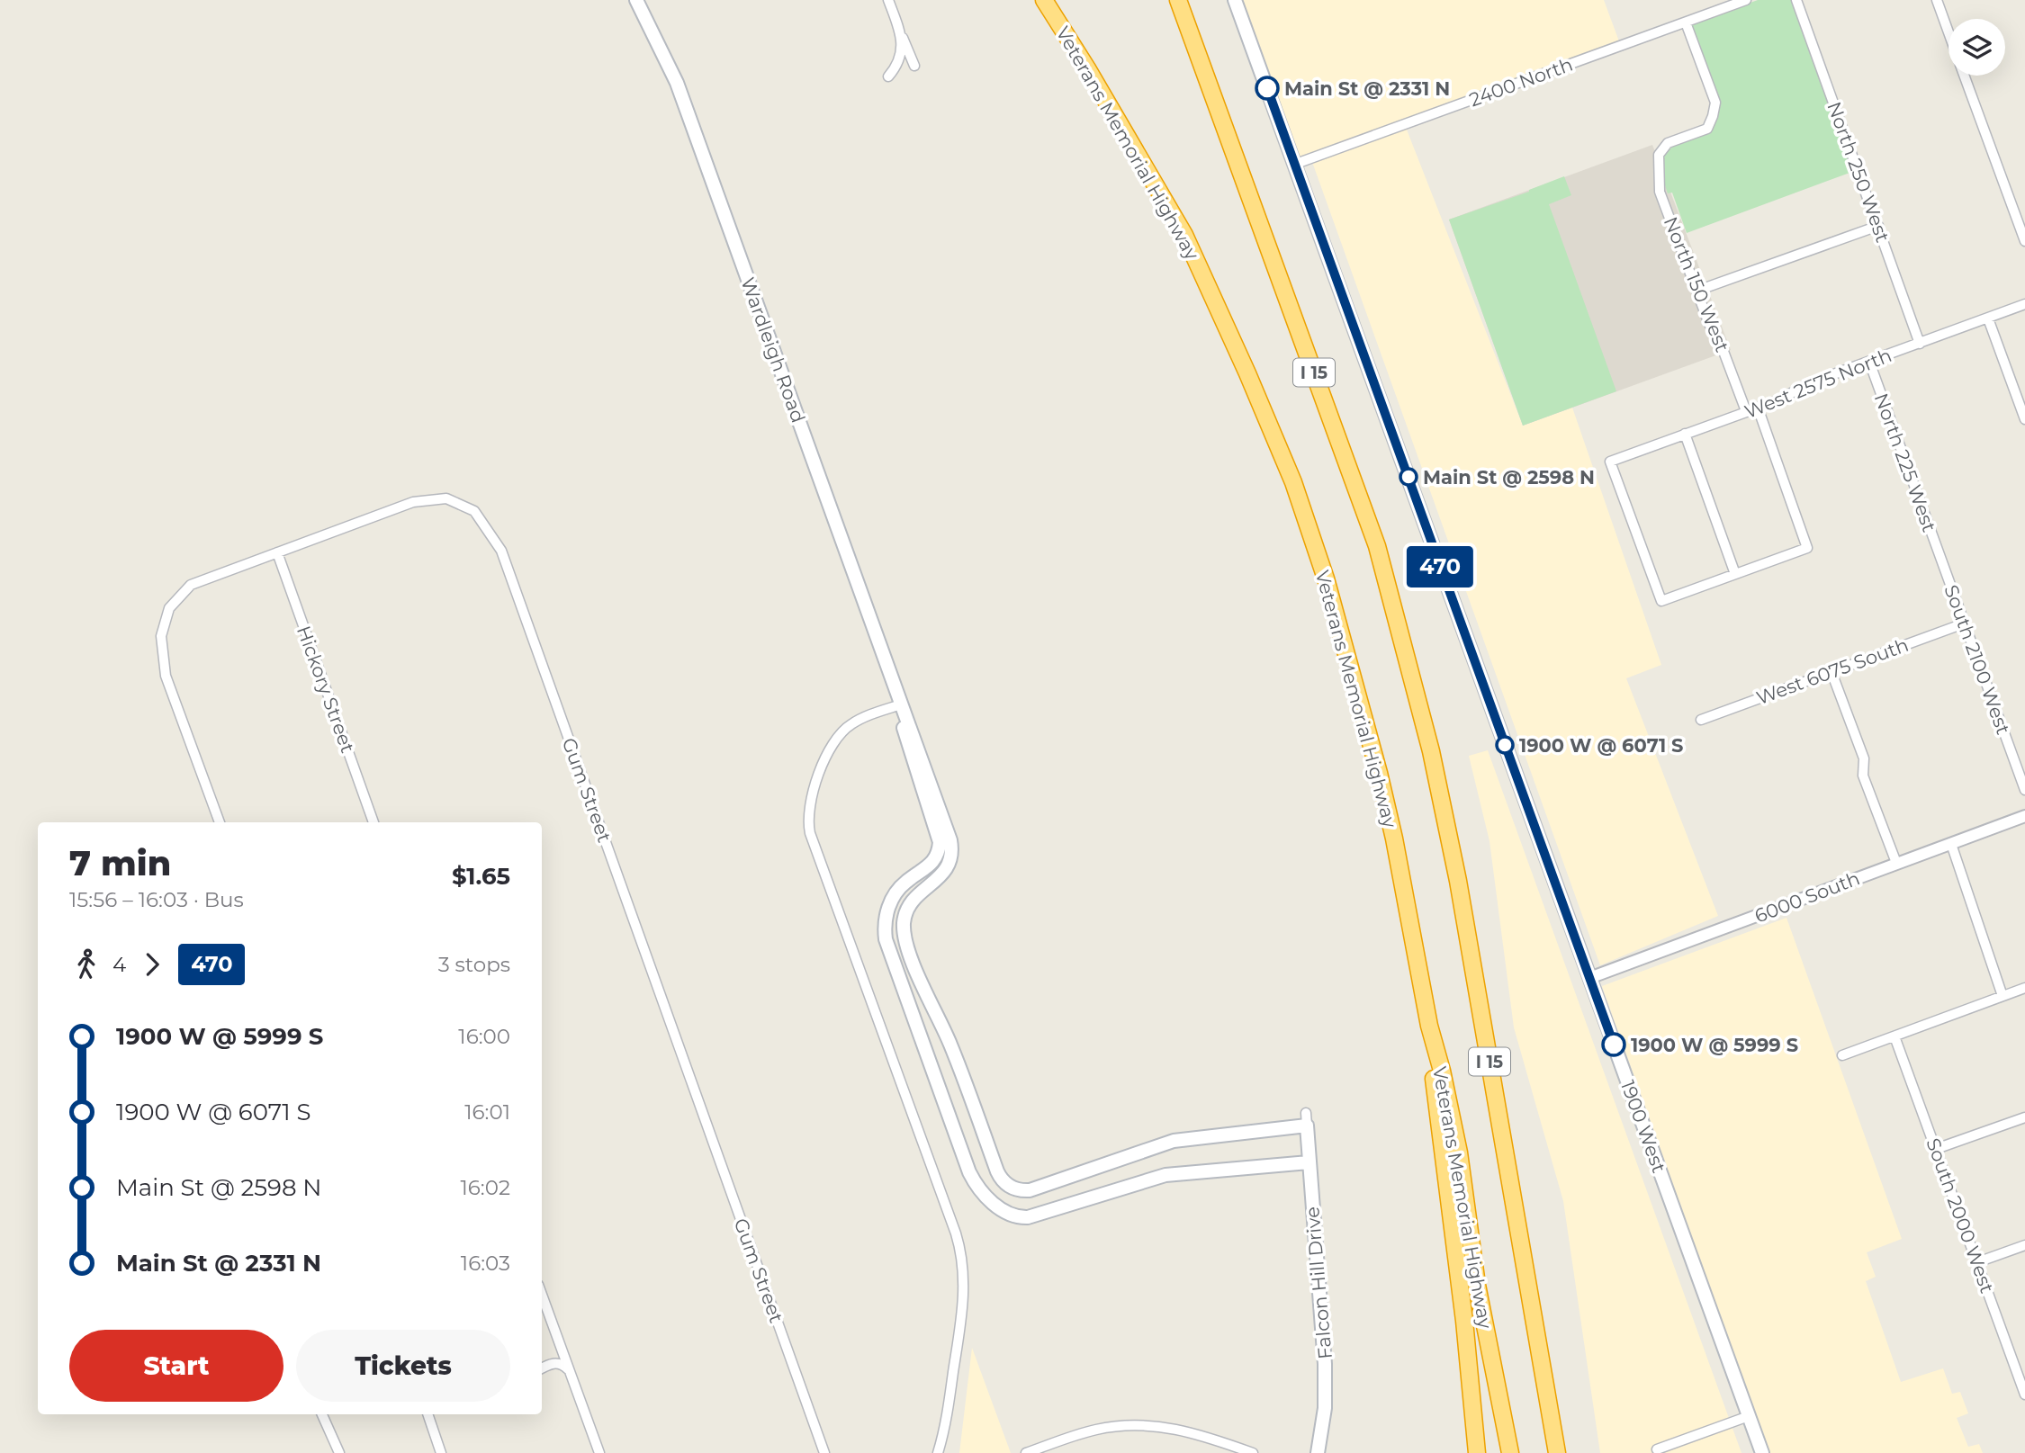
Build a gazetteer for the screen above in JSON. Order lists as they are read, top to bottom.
{
  "streets": {
    "highway": ["Veterans Memorial Highway", "I 15"],
    "main road": ["Wardleigh Road", "1900 West", "Falcon Hill Drive"],
    "street": [
      "2400 North",
      "North 250 West",
      "North 150 West",
      "West 2575 North",
      "North 225 West",
      "South 2100 West",
      "West 6075 South",
      "Hickory Street",
      "Gum Street",
      "6000 South",
      "South 2000 West"
    ]
  },
  "crossings": [
    ["2400 North", "North 150 West"],
    ["2400 North", "1900 West"],
    ["North 250 West", "West 2575 North"],
    ["North 150 West", "West 2575 North"],
    ["Wardleigh Road", "Falcon Hill Drive"],
    ["West 2575 North", "North 225 West"],
    ["North 225 West", "South 2100 West"],
    ["South 2100 West", "West 6075 South"],
    ["Hickory Street", "Gum Street"],
    ["6000 South", "1900 West"]
  ],
  "places": [
    "Main St @ 2331 N",
    "Main St @ 2598 N",
    "1900 W @ 6071 S",
    "1900 W @ 5999 S"
  ],
  "lines": ["bus line 470"],
  "page": {
    "on_map": "470",
    "heading": ["7 min", "15:56 – 16:03 · Bus", "$1.65"],
    "legs": ["4", "470", "3 stops"],
    "list": [
      {
        "name": "1900 W @ 5999 S",
        "value": "16:00"
      },
      {
        "name": "1900 W @ 6071 S",
        "value": "16:01"
      },
      {
        "name": "Main St @ 2598 N",
        "value": "16:02"
      },
      {
        "name": "Main St @ 2331 N",
        "value": "16:03"
      }
    ],
    "buttons": ["Start", "Tickets"]
  }
}
